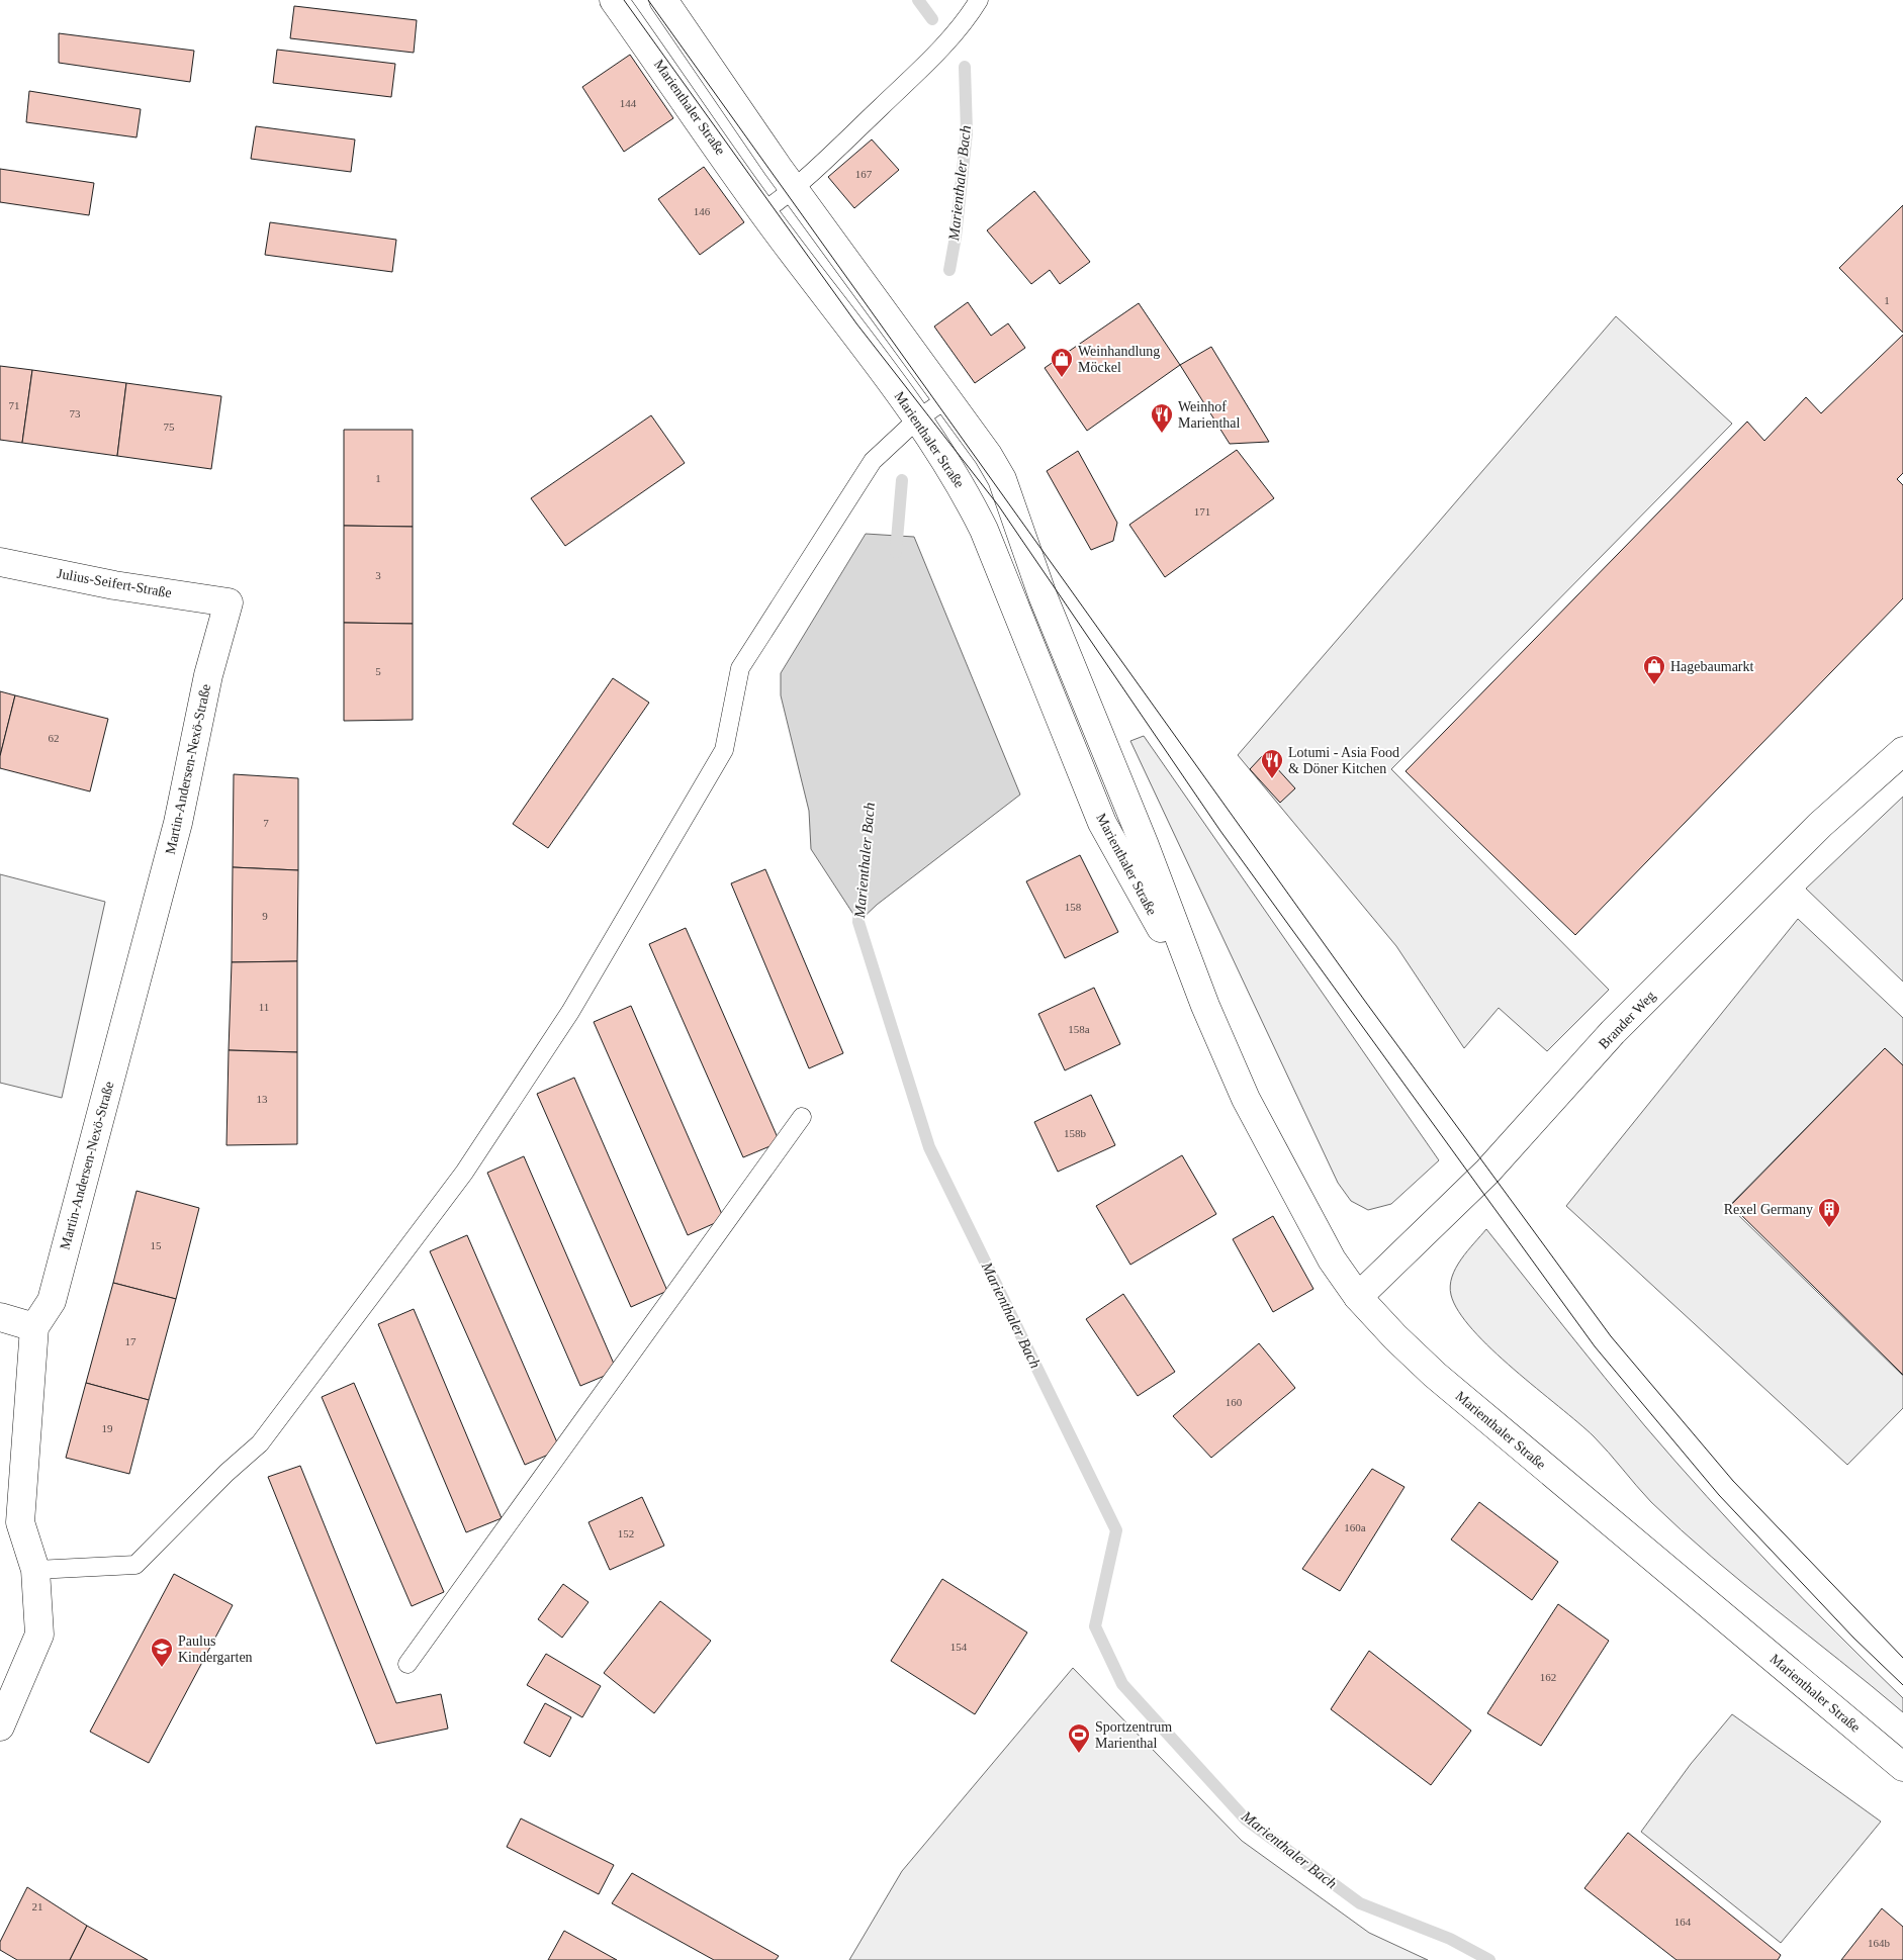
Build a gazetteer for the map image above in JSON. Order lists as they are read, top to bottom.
{
  "streets": {
    "main road": [
      "Marienthaler Straße",
      "Julius-Seifert-Straße",
      "Martin-Andersen-Nexö-Straße",
      "Brander Weg"
    ]
  },
  "crossings": [
    ["Marienthaler Straße", "Brander Weg"],
    ["Julius-Seifert-Straße", "Martin-Andersen-Nexö-Straße"]
  ],
  "water": ["Marienthaler Bach"],
  "places": {
    "shop": ["Weinhandlung Möckel", "Hagebaumarkt"],
    "restaurant": ["Weinhof Marienthal", "Lotumi - Asia Food & Döner Kitchen"],
    "building": ["Rexel Germany"],
    "school or university": ["Paulus Kindergarten"],
    "sports": ["Sportzentrum Marienthal"]
  },
  "house_numbers": [
    "144",
    "167",
    "146",
    "1",
    "71",
    "73",
    "75",
    "1",
    "171",
    "3",
    "5",
    "62",
    "7",
    "158",
    "9",
    "11",
    "158a",
    "13",
    "158b",
    "15",
    "17",
    "160",
    "19",
    "160a",
    "152",
    "154",
    "162",
    "21",
    "164",
    "164b"
  ]
}
